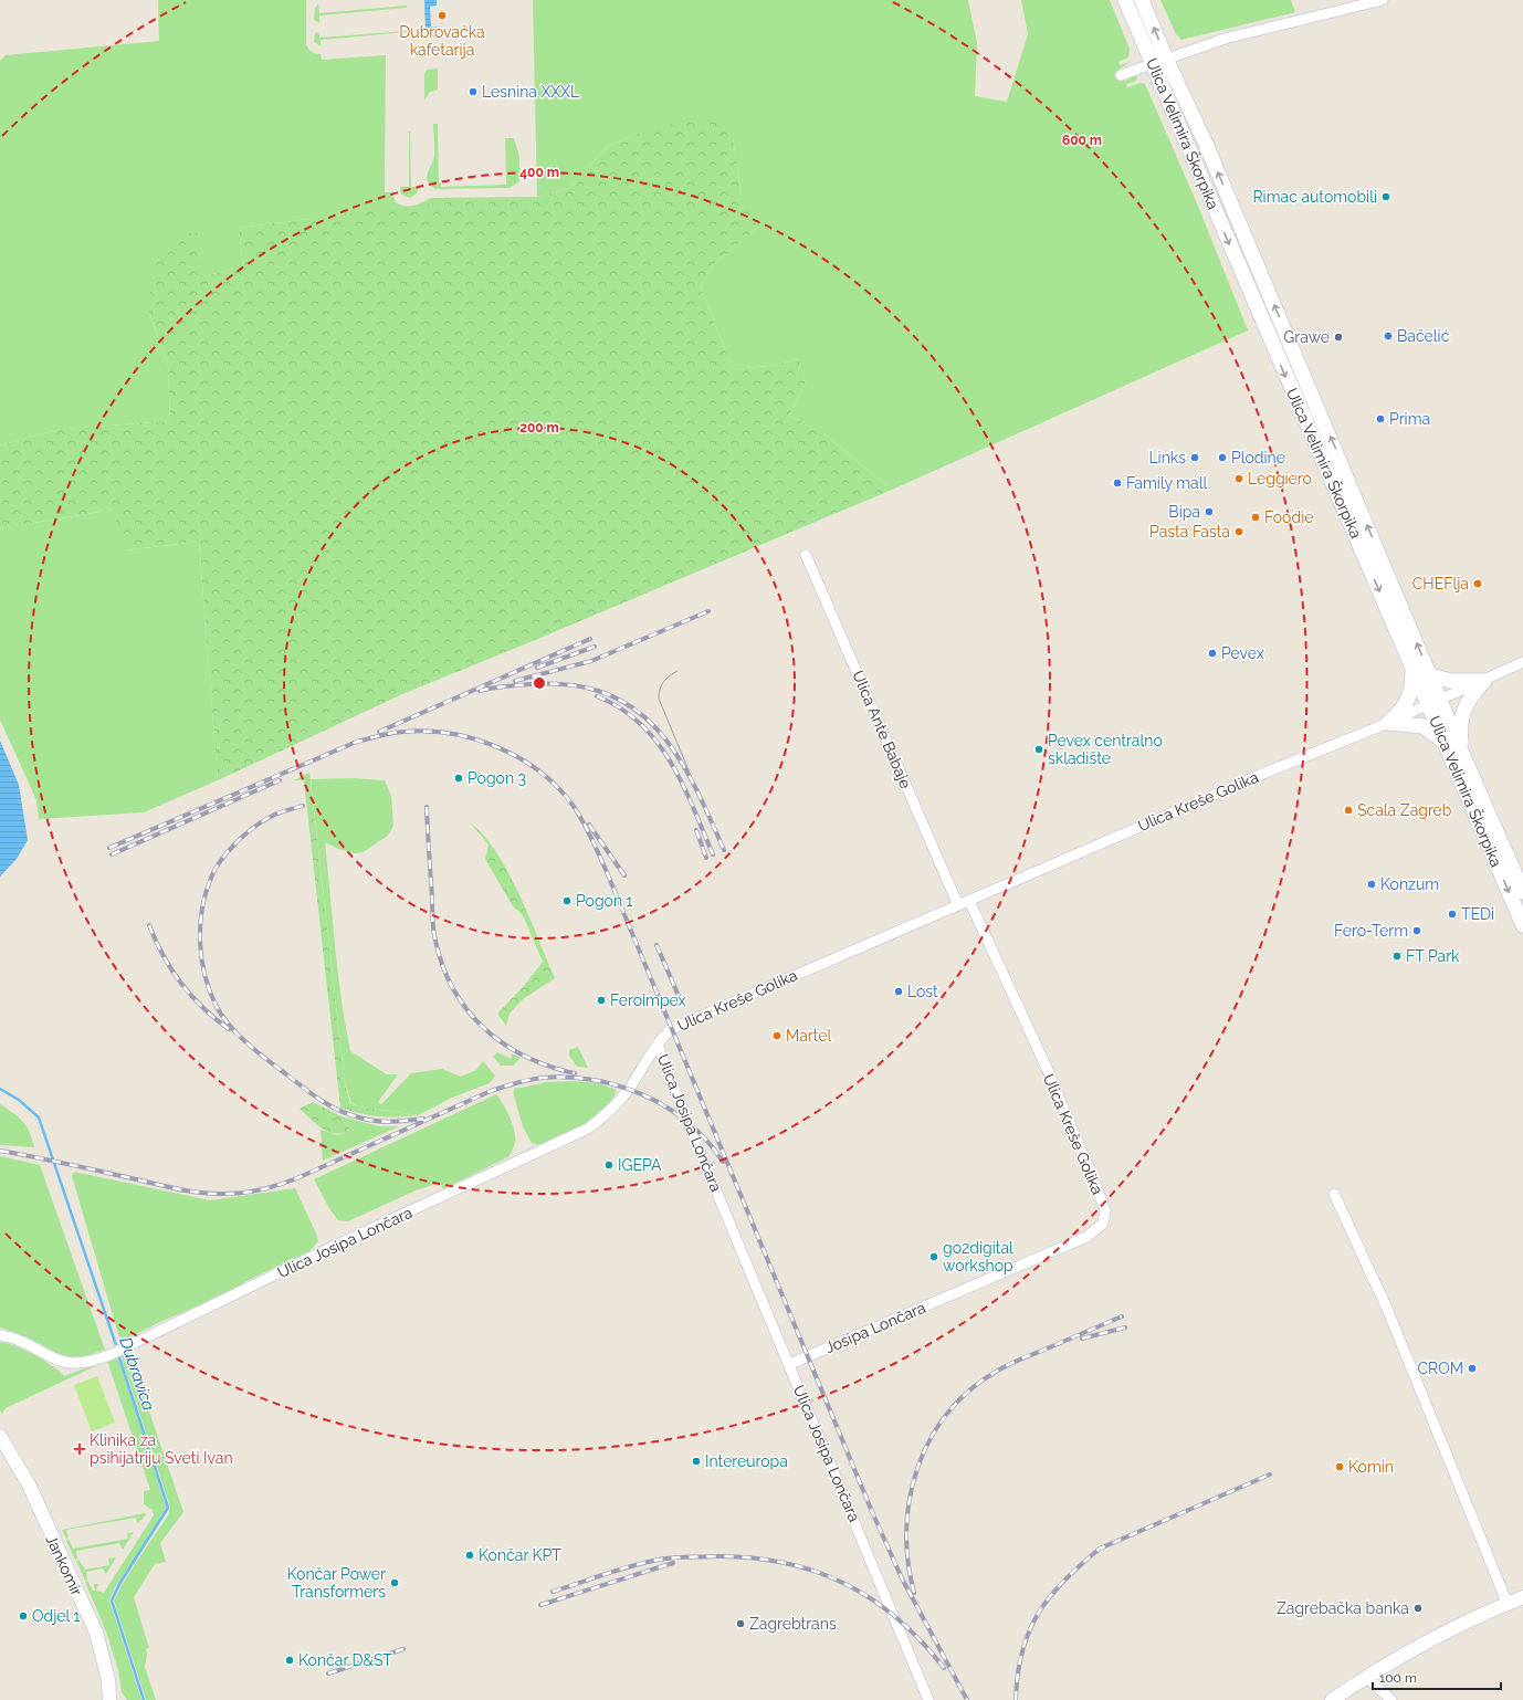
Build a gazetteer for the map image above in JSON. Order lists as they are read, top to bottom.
{
  "streets": {
    "main road": ["Ulica Velimira Škorpika"],
    "street": [
      "Ulica Ante Babaje",
      "Ulica Kreše Golika",
      "Ulica Josipa Lončara",
      "Josipa Lončara",
      "Jankomir"
    ]
  },
  "crossings": [
    ["Ulica Velimira Škorpika", "Ulica Kreše Golika"],
    ["Ulica Ante Babaje", "Ulica Kreše Golika"],
    ["Ulica Kreše Golika", "Ulica Josipa Lončara"],
    ["Ulica Kreše Golika", "Josipa Lončara"],
    ["Ulica Josipa Lončara", "Josipa Lončara"]
  ],
  "water": ["Dubravica"],
  "places": {
    "other": [
      "Dubrovačka kafetarija",
      "Lesnina XXXL",
      "Rimac automobili",
      "Bačelić",
      "Grawe",
      "Prima",
      "Links",
      "Plodine",
      "Leggiero",
      "Family mall",
      "Bipa",
      "Foodie",
      "Pasta Fasta",
      "CHEFlja",
      "Pevex",
      "Pevex centralno skladište",
      "Pogon 3",
      "Scala Zagreb",
      "Konzum",
      "Pogon 1",
      "TEDi",
      "Fero-Term",
      "FT Park",
      "Lost",
      "Feroimpex",
      "Martel",
      "IGEPA",
      "go2digital workshop",
      "CROM",
      "Intereuropa",
      "Komin",
      "Končar KPT",
      "Končar Power Transformers",
      "Zagrebačka banka",
      "Odjel 1",
      "Zagrebtrans",
      "Končar D&ST"
    ],
    "health": ["Klinika za psihijatriju Sveti Ivan"]
  },
  "scale_bar": "100 m",
  "rings": ["600 m", "400 m", "200 m"]
}
